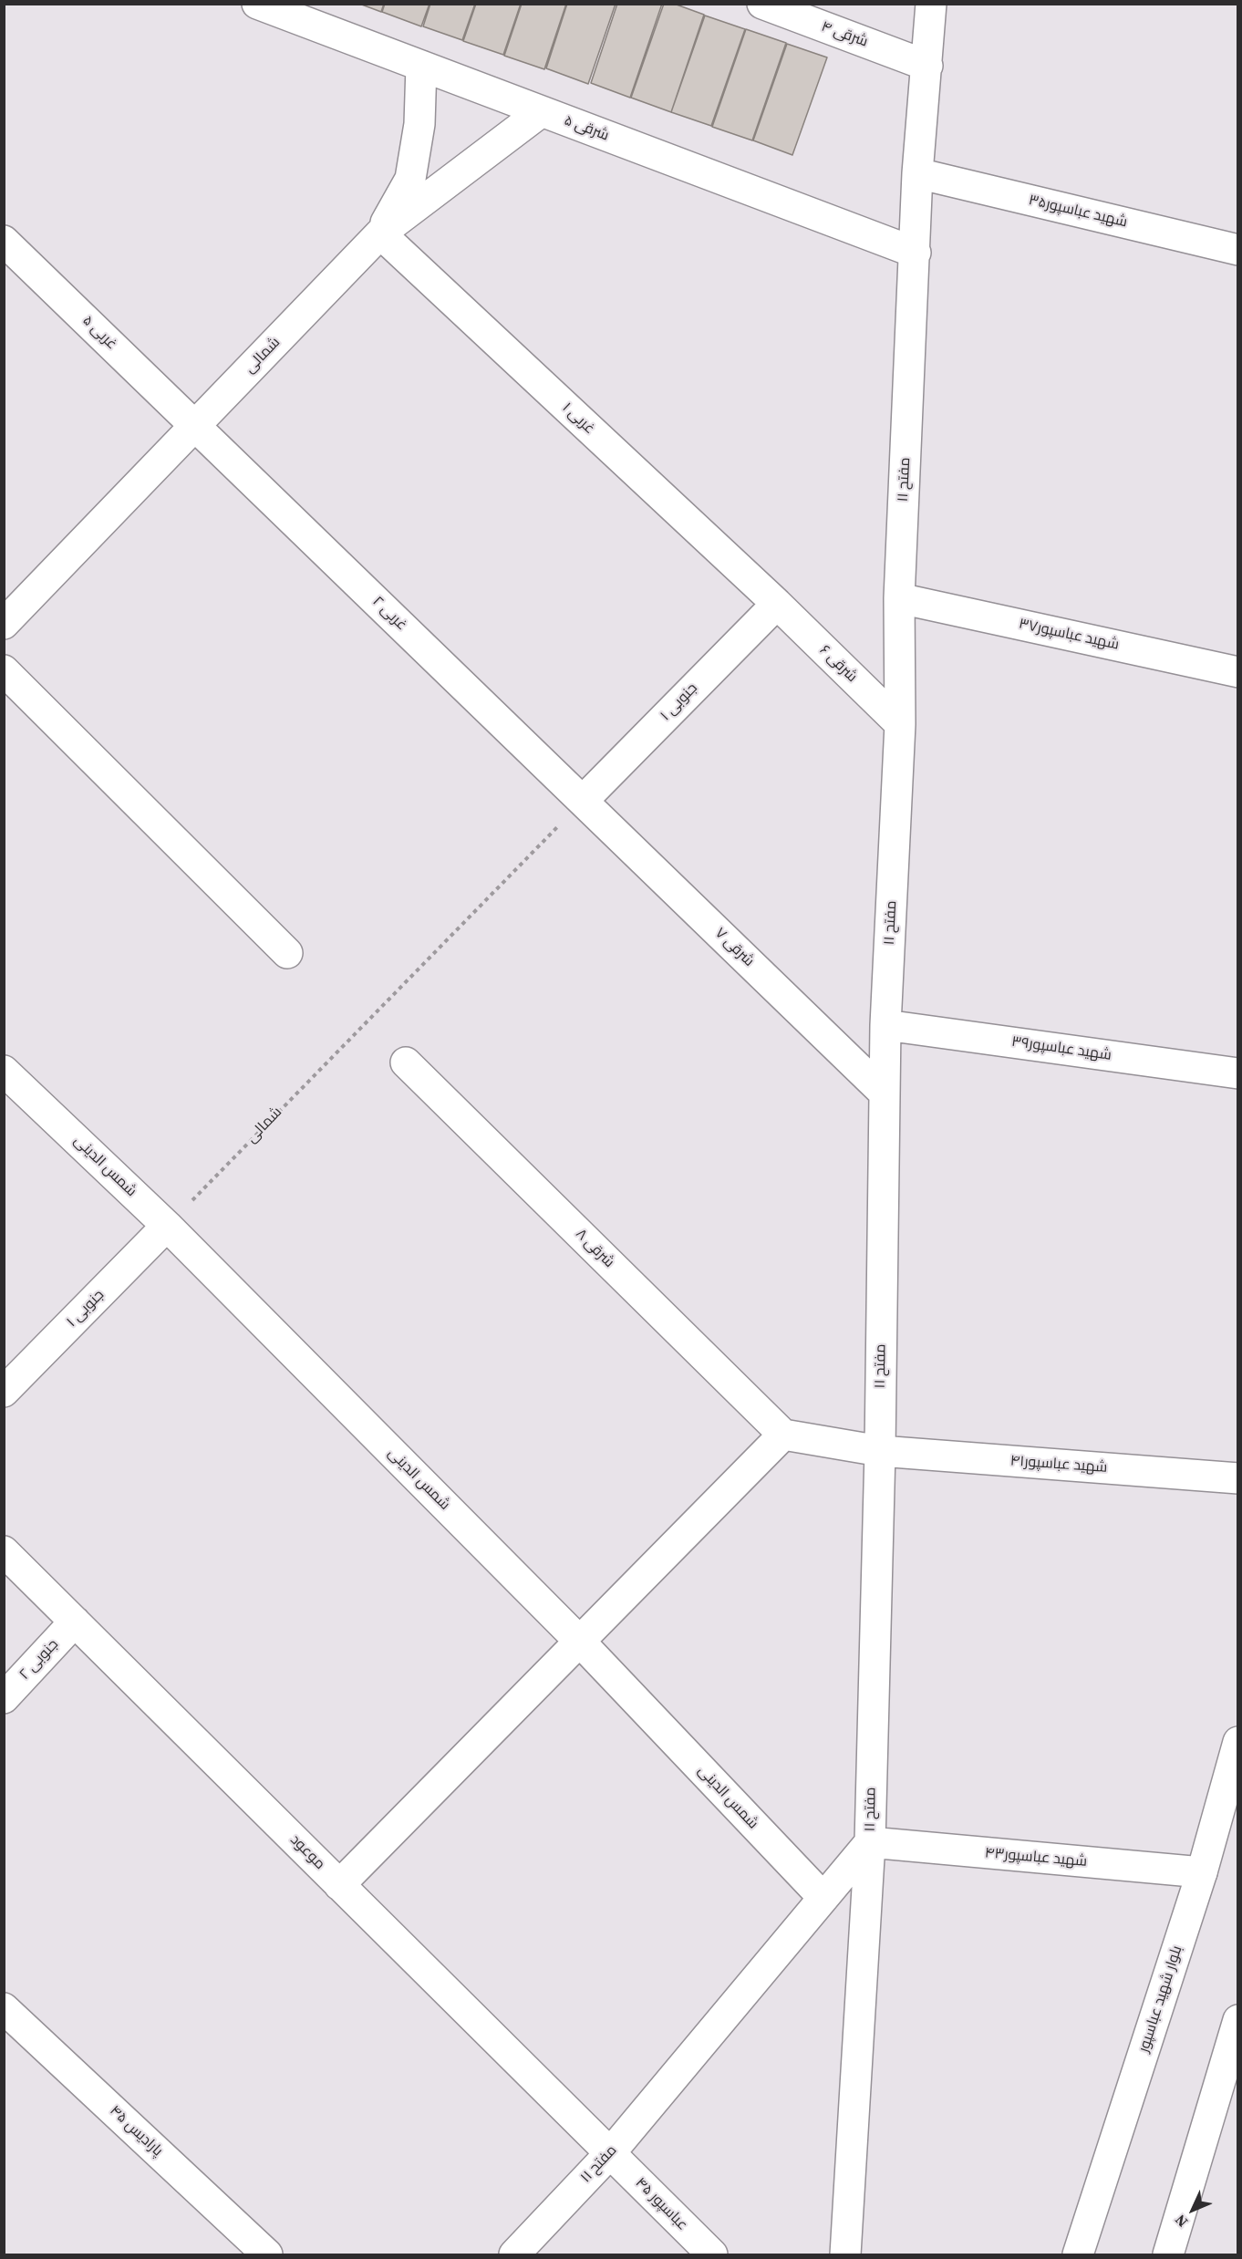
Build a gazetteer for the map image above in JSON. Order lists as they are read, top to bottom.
{
  "streets": {
    "street": [
      "۴ شرقی",
      "شرقی ۵",
      "شهید عباسپور۳۵",
      "غربی ۵",
      "شمالی",
      "غربی ۱",
      "مفتح ۱۱",
      "غربی ۲",
      "شهید عباسپور۳۷",
      "شرقی ۶",
      "جنوبی ۱",
      "شرقی ۷",
      "شهید عباسپور۳۹",
      "شمس الدینی",
      "شرقی ۸",
      "۱ جنوبی",
      "۴۱شهید عباسپور",
      "جنوبی ۲",
      "موعود",
      "۴۳شهید عباسپور",
      "بلوار شهید عباسپور",
      "پارادیس ۴۵",
      "عباسپور ۴۵"
    ]
  },
  "crossings": [
    ["۴ شرقی", "مفتح ۱۱"],
    ["شرقی ۵", "شمالی"],
    ["شرقی ۵", "مفتح ۱۱"],
    ["شهید عباسپور۳۵", "مفتح ۱۱"],
    ["غربی ۵", "شمالی"],
    ["غربی ۵", "غربی ۲"],
    ["شمالی", "غربی ۱"],
    ["شمالی", "غربی ۲"],
    ["شمالی", "جنوبی ۱"],
    ["شمالی", "شرقی ۷"],
    ["شمالی", "شمس الدینی"],
    ["شمالی", "۱ جنوبی"],
    ["غربی ۱", "شرقی ۶"],
    ["غربی ۱", "جنوبی ۱"],
    ["مفتح ۱۱", "شهید عباسپور۳۷"],
    ["مفتح ۱۱", "شرقی ۶"],
    ["مفتح ۱۱", "شرقی ۷"],
    ["مفتح ۱۱", "شهید عباسپور۳۹"],
    ["مفتح ۱۱", "شمس الدینی"],
    ["مفتح ۱۱", "۴۱شهید عباسپور"],
    ["مفتح ۱۱", "موعود"],
    ["مفتح ۱۱", "۴۳شهید عباسپور"],
    ["مفتح ۱۱", "عباسپور ۴۵"],
    ["غربی ۲", "جنوبی ۱"],
    ["غربی ۲", "شرقی ۷"],
    ["شرقی ۶", "جنوبی ۱"],
    ["جنوبی ۱", "شرقی ۷"],
    ["شمس الدینی", "۱ جنوبی"],
    ["شرقی ۸", "۴۱شهید عباسپور"],
    ["جنوبی ۲", "موعود"],
    ["موعود", "عباسپور ۴۵"],
    ["۴۳شهید عباسپور", "بلوار شهید عباسپور"]
  ],
  "north": "bottom left"
}
